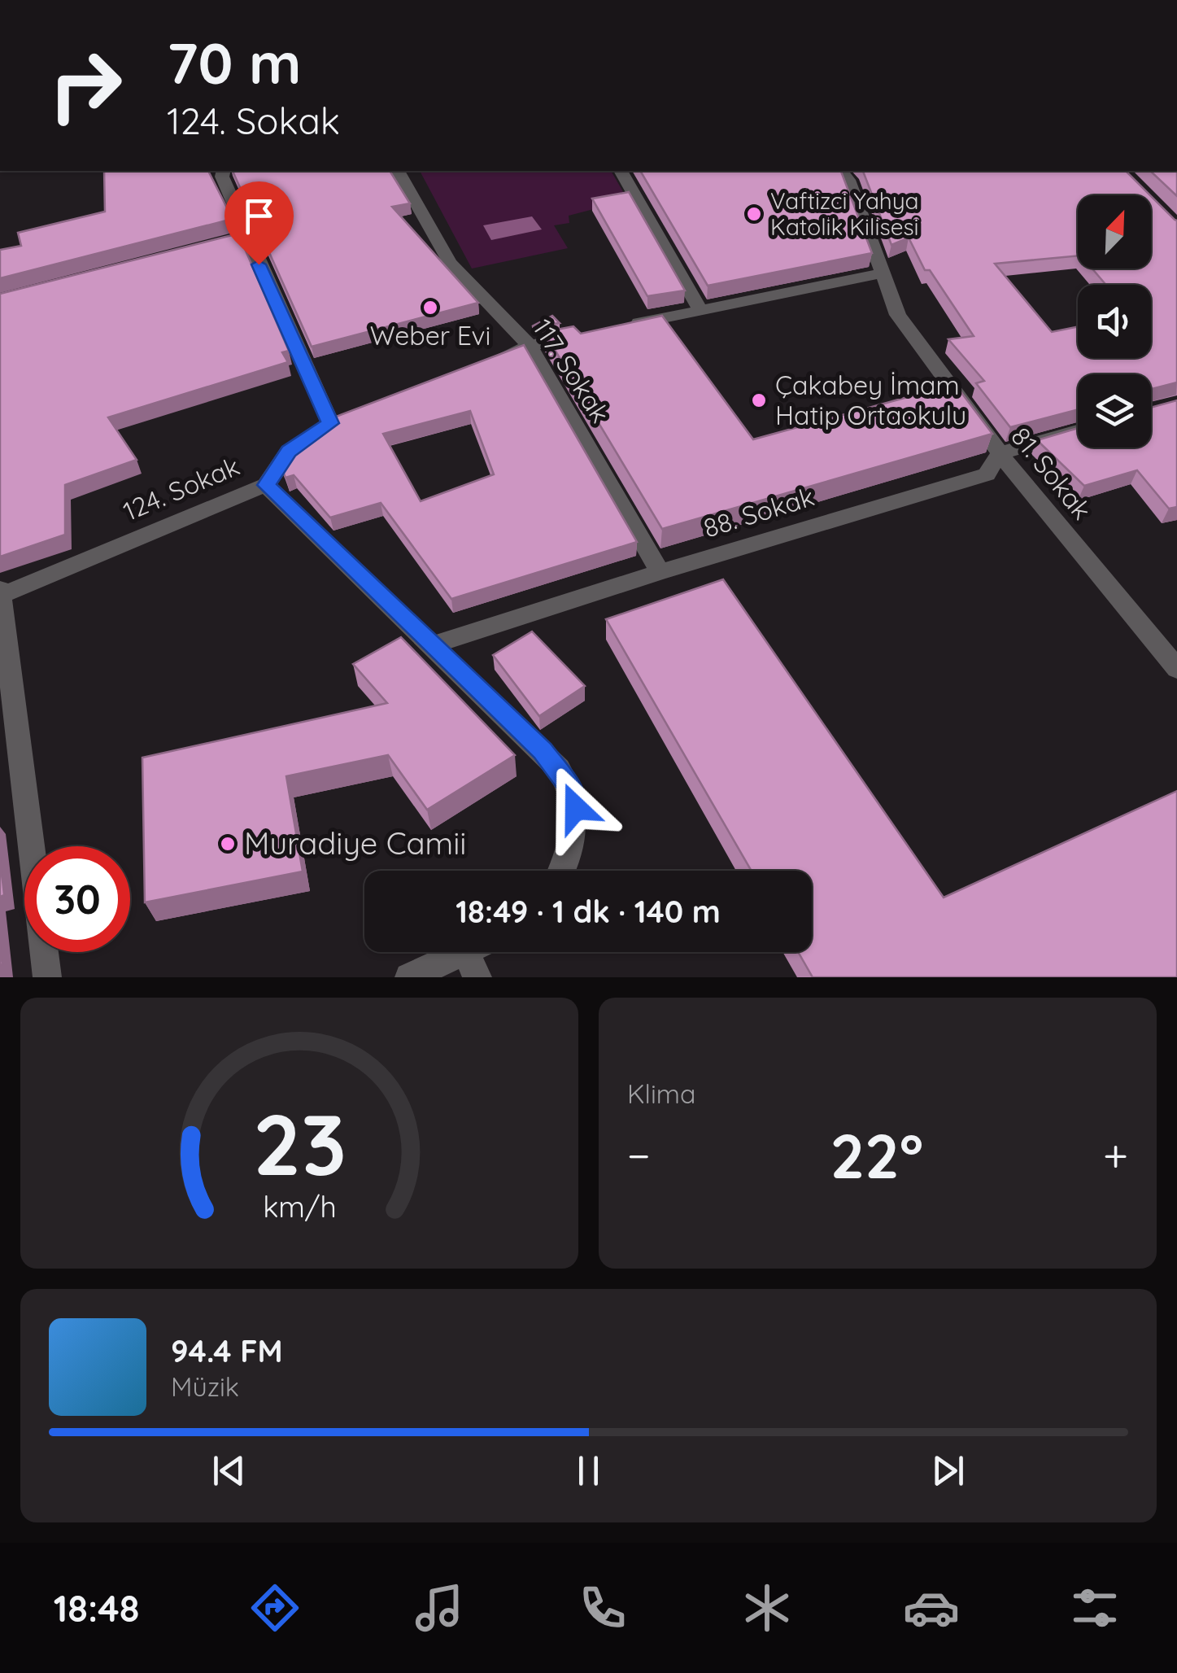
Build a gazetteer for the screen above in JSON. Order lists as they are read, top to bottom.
{
  "streets": {
    "street": [
      "117. Sokak",
      "81. Sokak",
      "124. Sokak",
      "88. Sokak"
    ]
  },
  "crossings": [
    ["117. Sokak", "88. Sokak"],
    ["81. Sokak", "88. Sokak"]
  ],
  "places": [
    "Vaftizci Yahya Katolik Kilisesi",
    "Weber Evi",
    "Çakabey İmam Hatip Ortaokulu",
    "Muradiye Camii"
  ],
  "north": "top right",
  "page": {
    "turn": ["70 m", "124. Sokak"],
    "limit": "30",
    "trip": "18:49 · 1 dk · 140 m",
    "tile": "Klima",
    "heat": ["−", "22°", "+"],
    "song": ["94.4 FM", "Müzik"],
    "tabs": "18:48",
    "gauge": ["23", "km/h"]
  }
}
